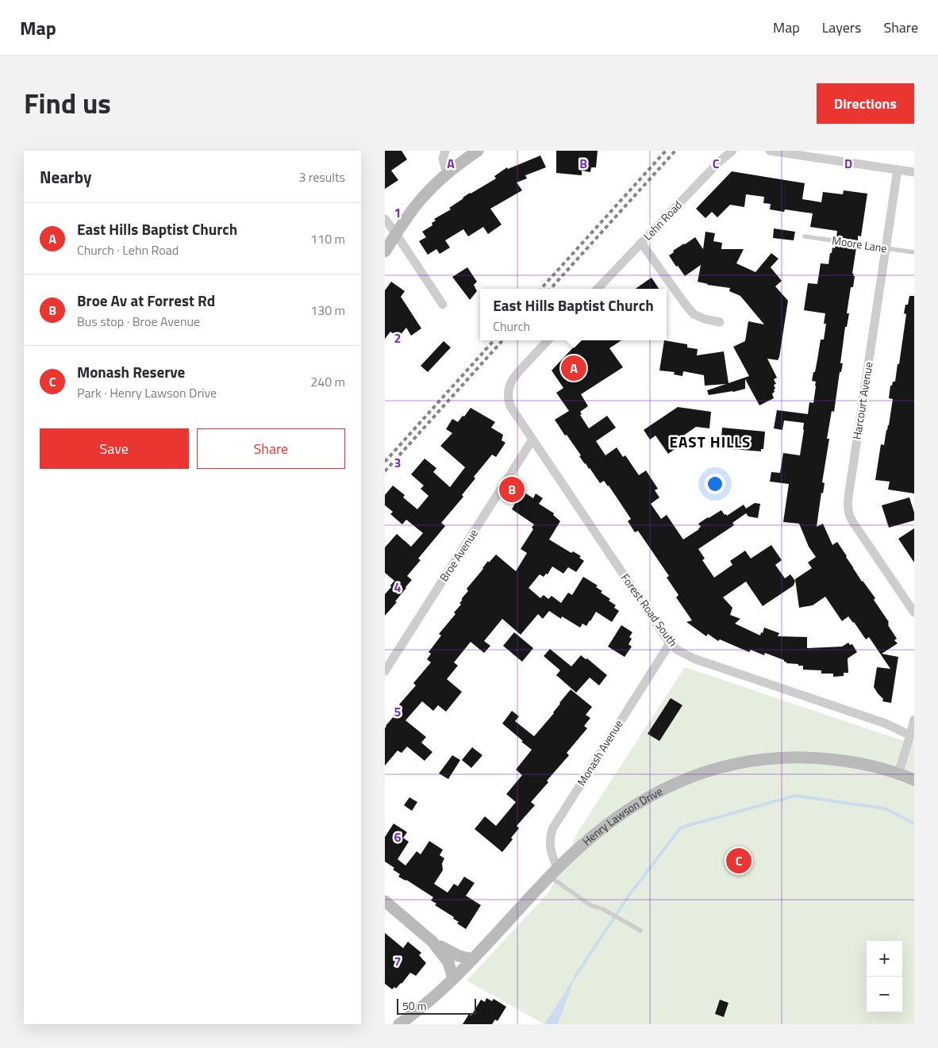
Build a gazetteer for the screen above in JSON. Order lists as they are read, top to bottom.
{
  "streets": {
    "main road": ["Henry Lawson Drive"],
    "street": [
      "Lehn Road",
      "Harcourt Avenue",
      "Broe Avenue",
      "Forest Road South",
      "Monash Avenue"
    ],
    "lane": ["Moore Lane"]
  },
  "crossings": [
    ["Moore Lane", "Harcourt Avenue"],
    ["Broe Avenue", "Forest Road South"],
    ["Forest Road South", "Monash Avenue"],
    ["Monash Avenue", "Henry Lawson Drive"]
  ],
  "districts": ["EAST HILLS"],
  "scale_bar": "50 m",
  "page": {
    "header": "Map",
    "nav": ["Map", "Layers", "Share"],
    "title": "Find us",
    "buttons": [
      "Directions",
      ["Save", "Share"]
    ],
    "heading": ["Nearby", "3 results"],
    "list": [
      {
        "mark": "A",
        "name": "East Hills Baptist Church",
        "note": "Church · Lehn Road",
        "value": "110 m"
      },
      {
        "mark": "B",
        "name": "Broe Av at Forrest Rd",
        "note": "Bus stop · Broe Avenue",
        "value": "130 m"
      },
      {
        "mark": "C",
        "name": "Monash Reserve",
        "note": "Park · Henry Lawson Drive",
        "value": "240 m"
      }
    ],
    "popup": ["East Hills Baptist Church", "Church"],
    "pins": ["A", "B", "C"],
    "map_buttons": ["+", "−"],
    "scale": "50 m"
  },
  "grid": {
    "columns": [
      "A",
      "B",
      "C",
      "D"
    ],
    "rows": [
      "1",
      "2",
      "3",
      "4",
      "5",
      "6",
      "7"
    ]
  }
}
